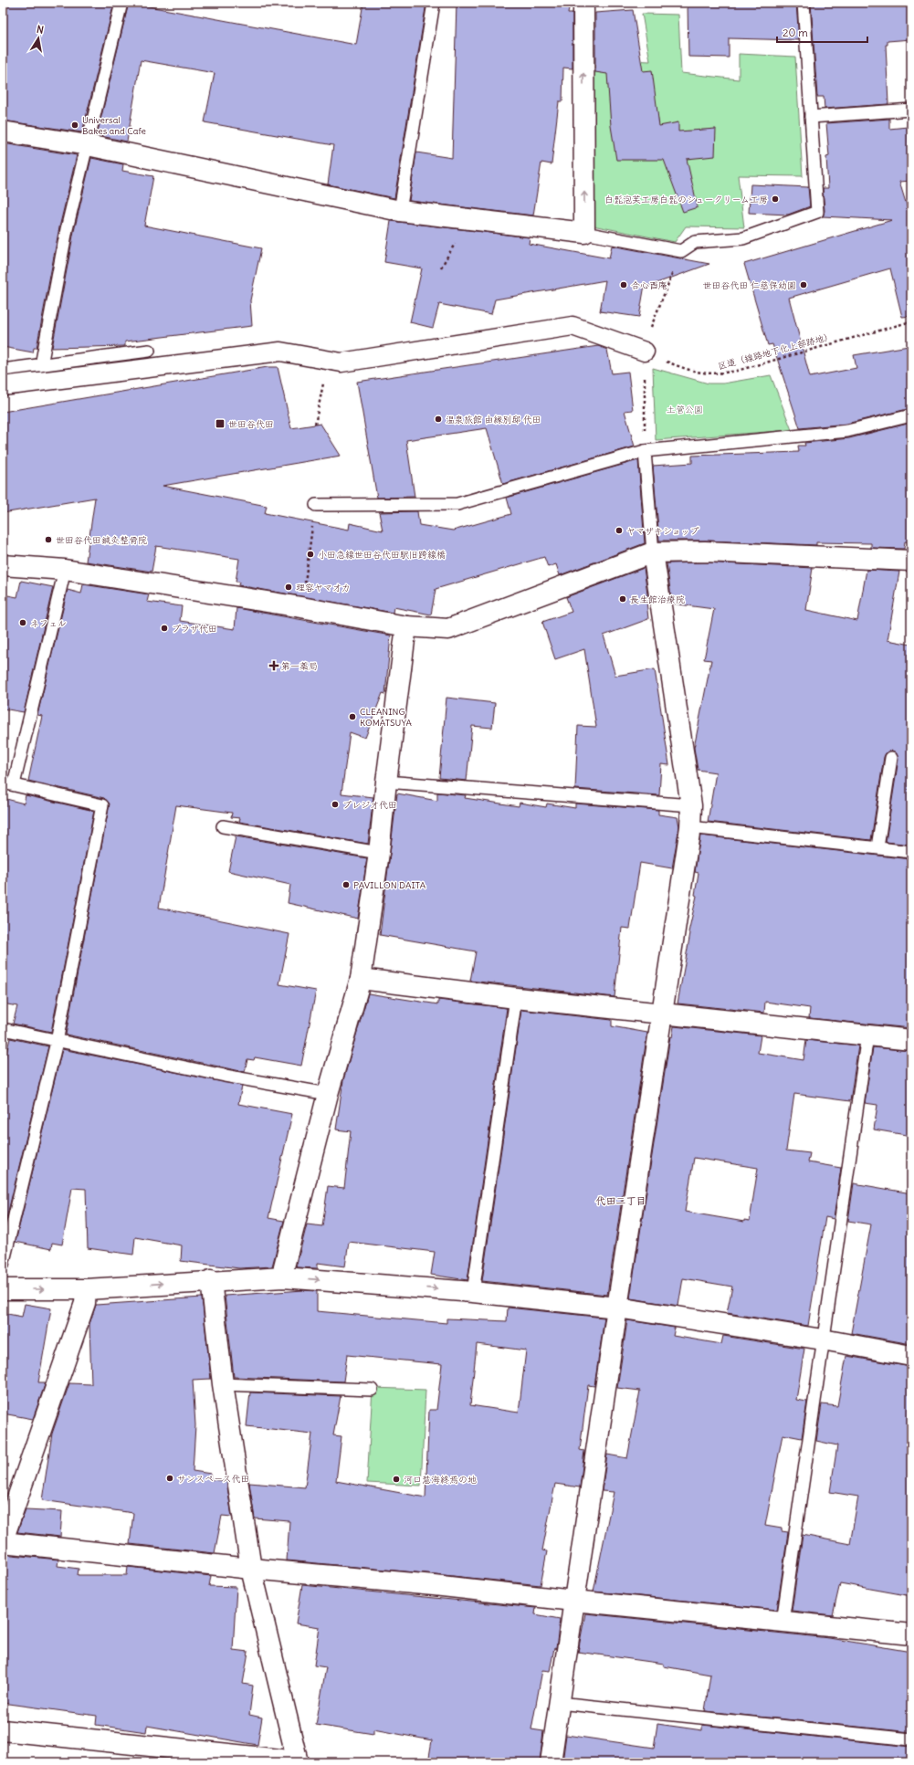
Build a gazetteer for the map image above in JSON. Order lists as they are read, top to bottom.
{
  "streets": {
    "path": ["区道（線路地下化上部跡地）"]
  },
  "districts": ["代田二丁目"],
  "parks": ["土管公園"],
  "places": {
    "other": [
      "Universal Bakes and Cafe",
      "白髭泡芙工房白髭のシュークリーム工房",
      "合心酉庵",
      "世田谷代田 仁慈保幼園",
      "温泉旅館 由縁別邸 代田",
      "ヤマザキショップ",
      "世田谷代田鍼灸整骨院",
      "小田急線世田谷代田駅旧跨線橋",
      "理容ヤマオカ",
      "長生館治療院",
      "ネフェル",
      "プラザ代田",
      "CLEANING KOMATSUYA",
      "プレジオ代田",
      "PAVILLON DAITA",
      "サンスペース代田",
      "河口慧海終焉の地"
    ],
    "transit": ["世田谷代田"],
    "health": ["第一薬局"]
  },
  "scale_bar": "20 m",
  "north": "top"
}
